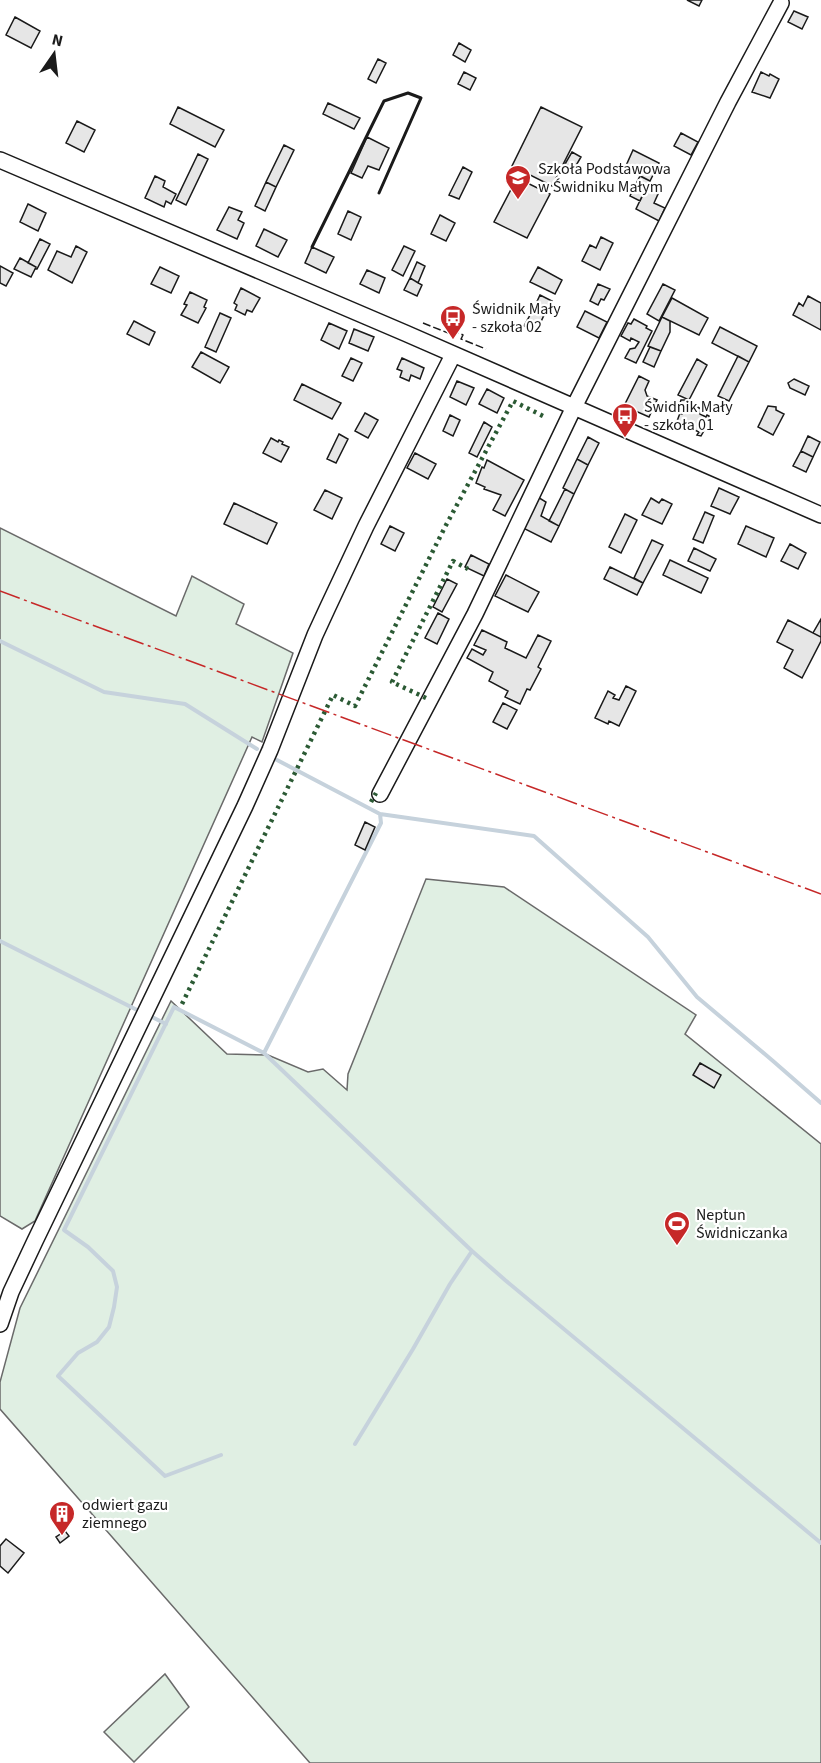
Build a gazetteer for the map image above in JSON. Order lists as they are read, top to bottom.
{
  "places": {
    "school or university": ["Szkoła Podstawowa w Świdniku Małym"],
    "bus stop": ["Świdnik Mały - szkoła 02", "Świdnik Mały - szkoła 01"],
    "sports": ["Neptun Świdniczanka"],
    "building": ["odwiert gazu ziemnego"]
  },
  "north": "top"
}
